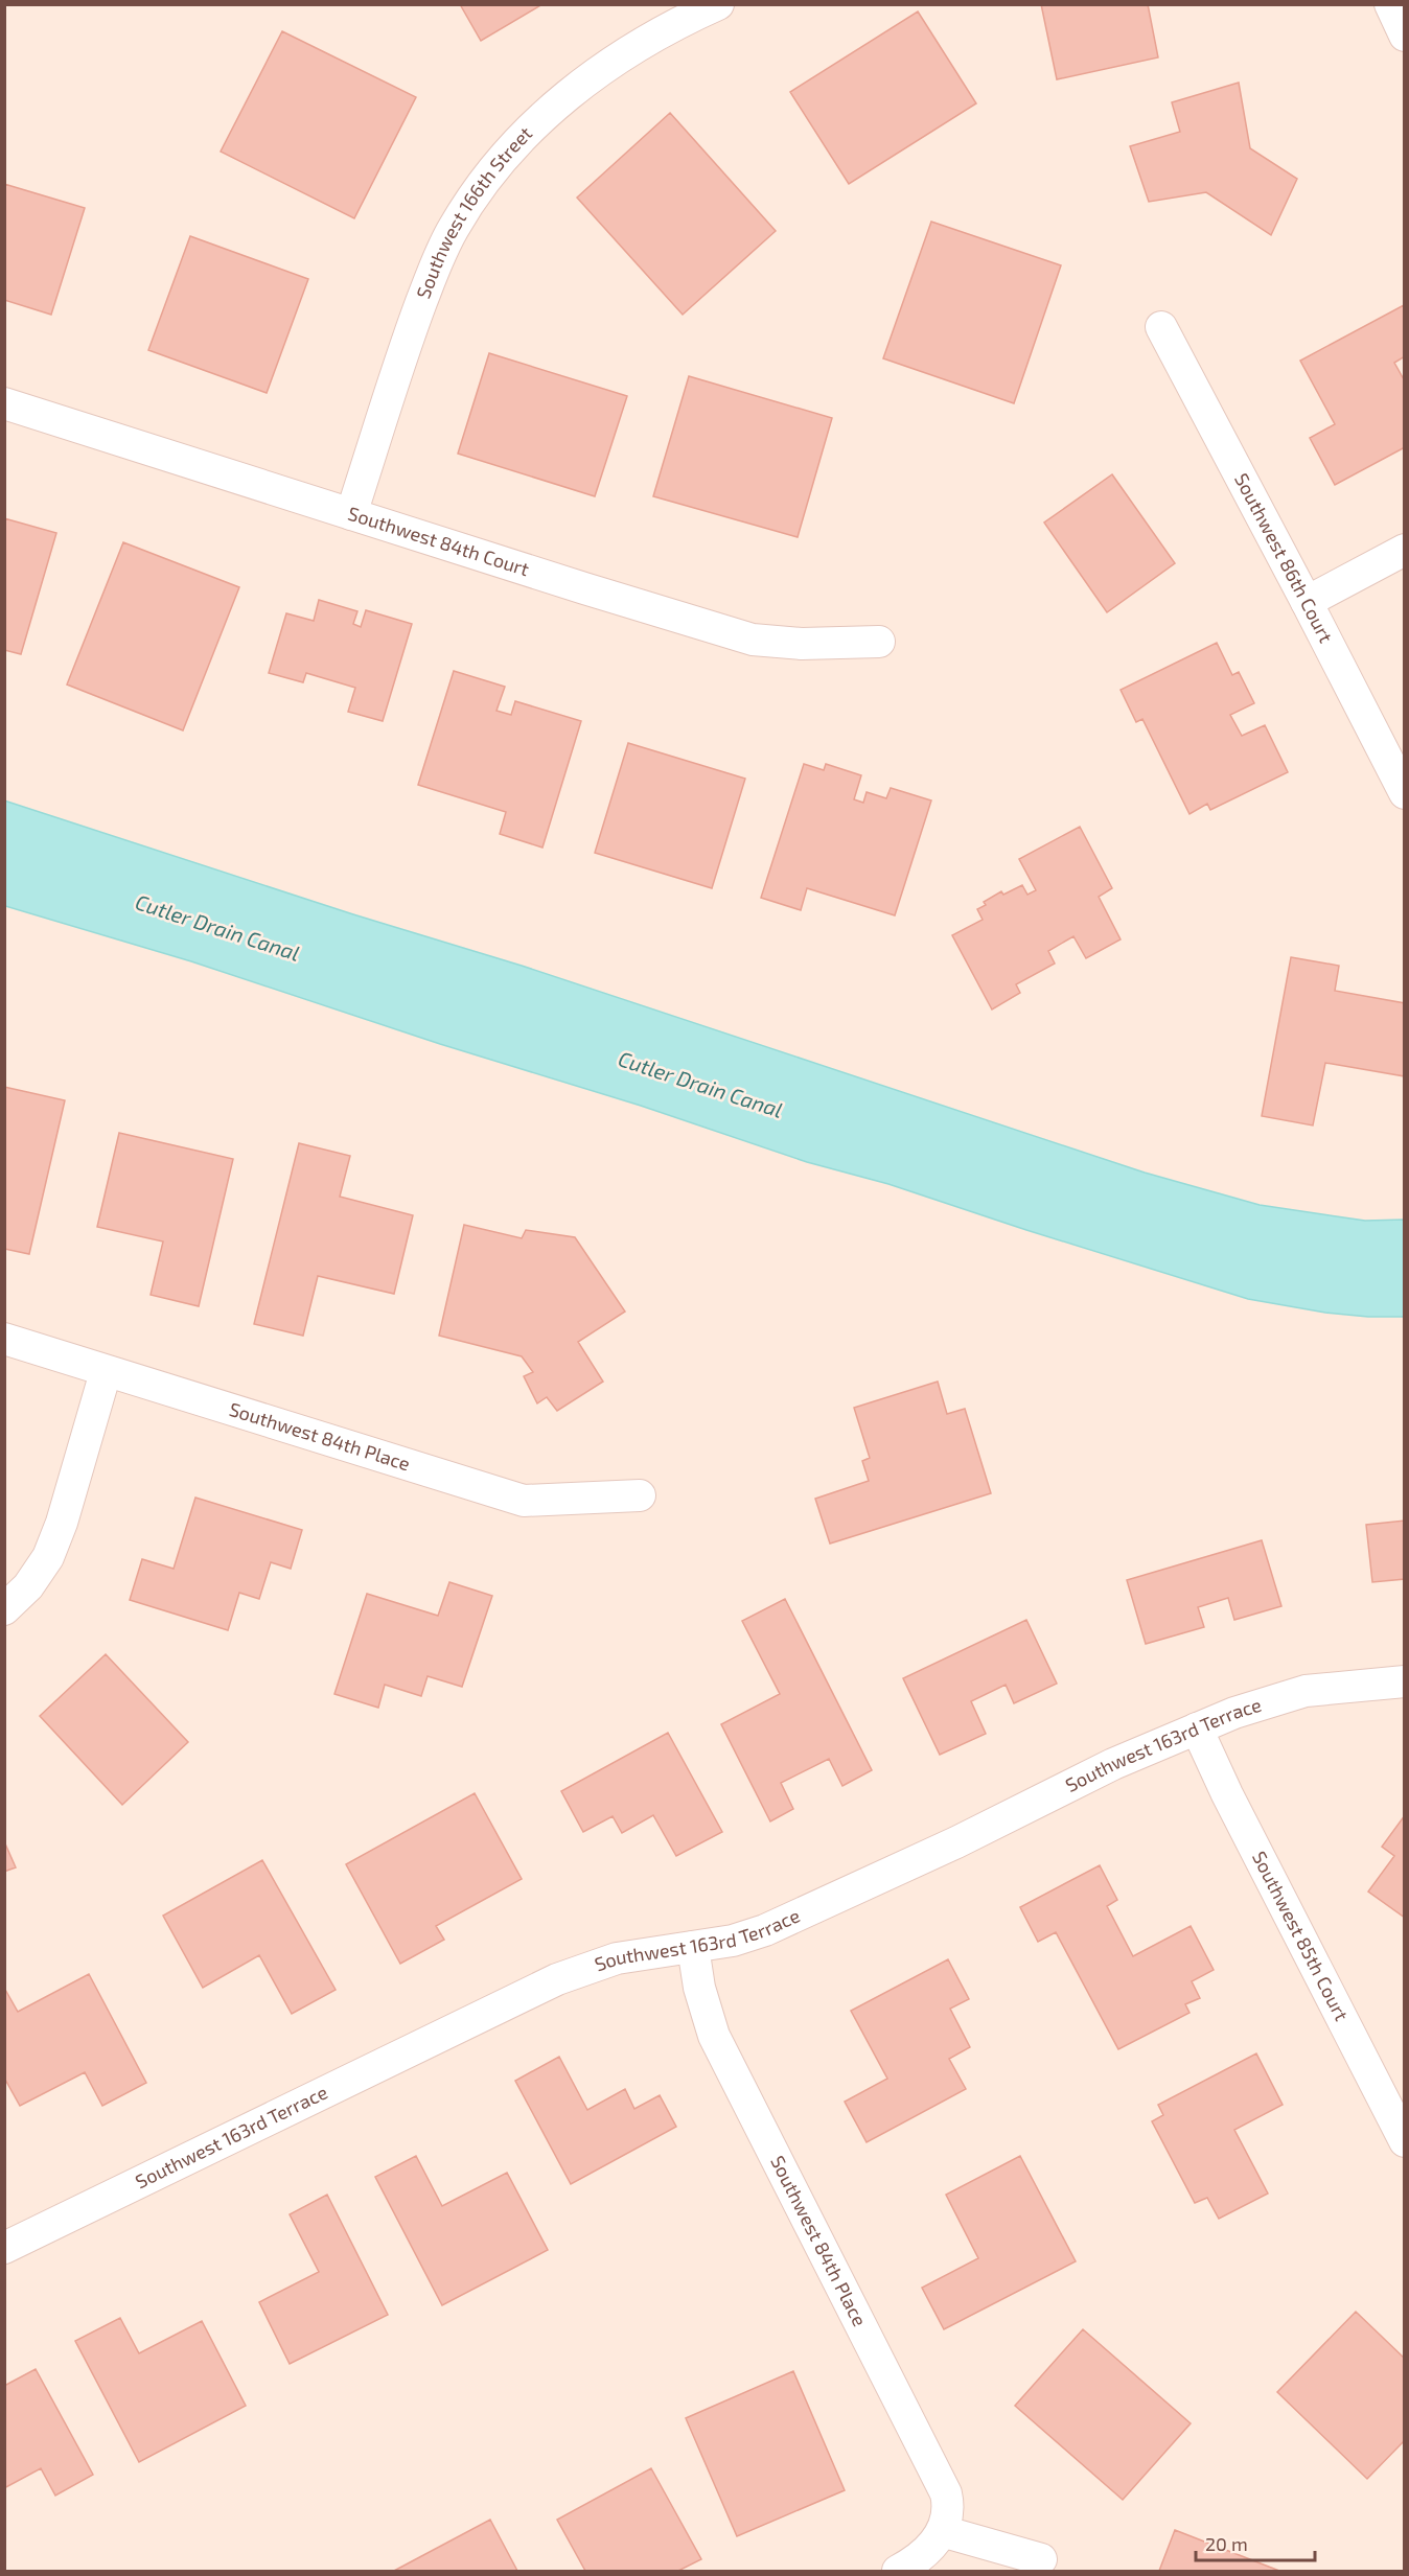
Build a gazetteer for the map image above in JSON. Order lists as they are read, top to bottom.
{
  "streets": {
    "street": [
      "Southwest 166th Street",
      "Southwest 84th Court",
      "Southwest 86th Court",
      "Southwest 84th Place",
      "Southwest 163rd Terrace",
      "Southwest 85th Court"
    ]
  },
  "crossings": [
    ["Southwest 166th Street", "Southwest 84th Court"],
    ["Southwest 84th Place", "Southwest 163rd Terrace"],
    ["Southwest 163rd Terrace", "Southwest 85th Court"]
  ],
  "water": ["Cutler Drain Canal"],
  "scale_bar": "20 m"
}
